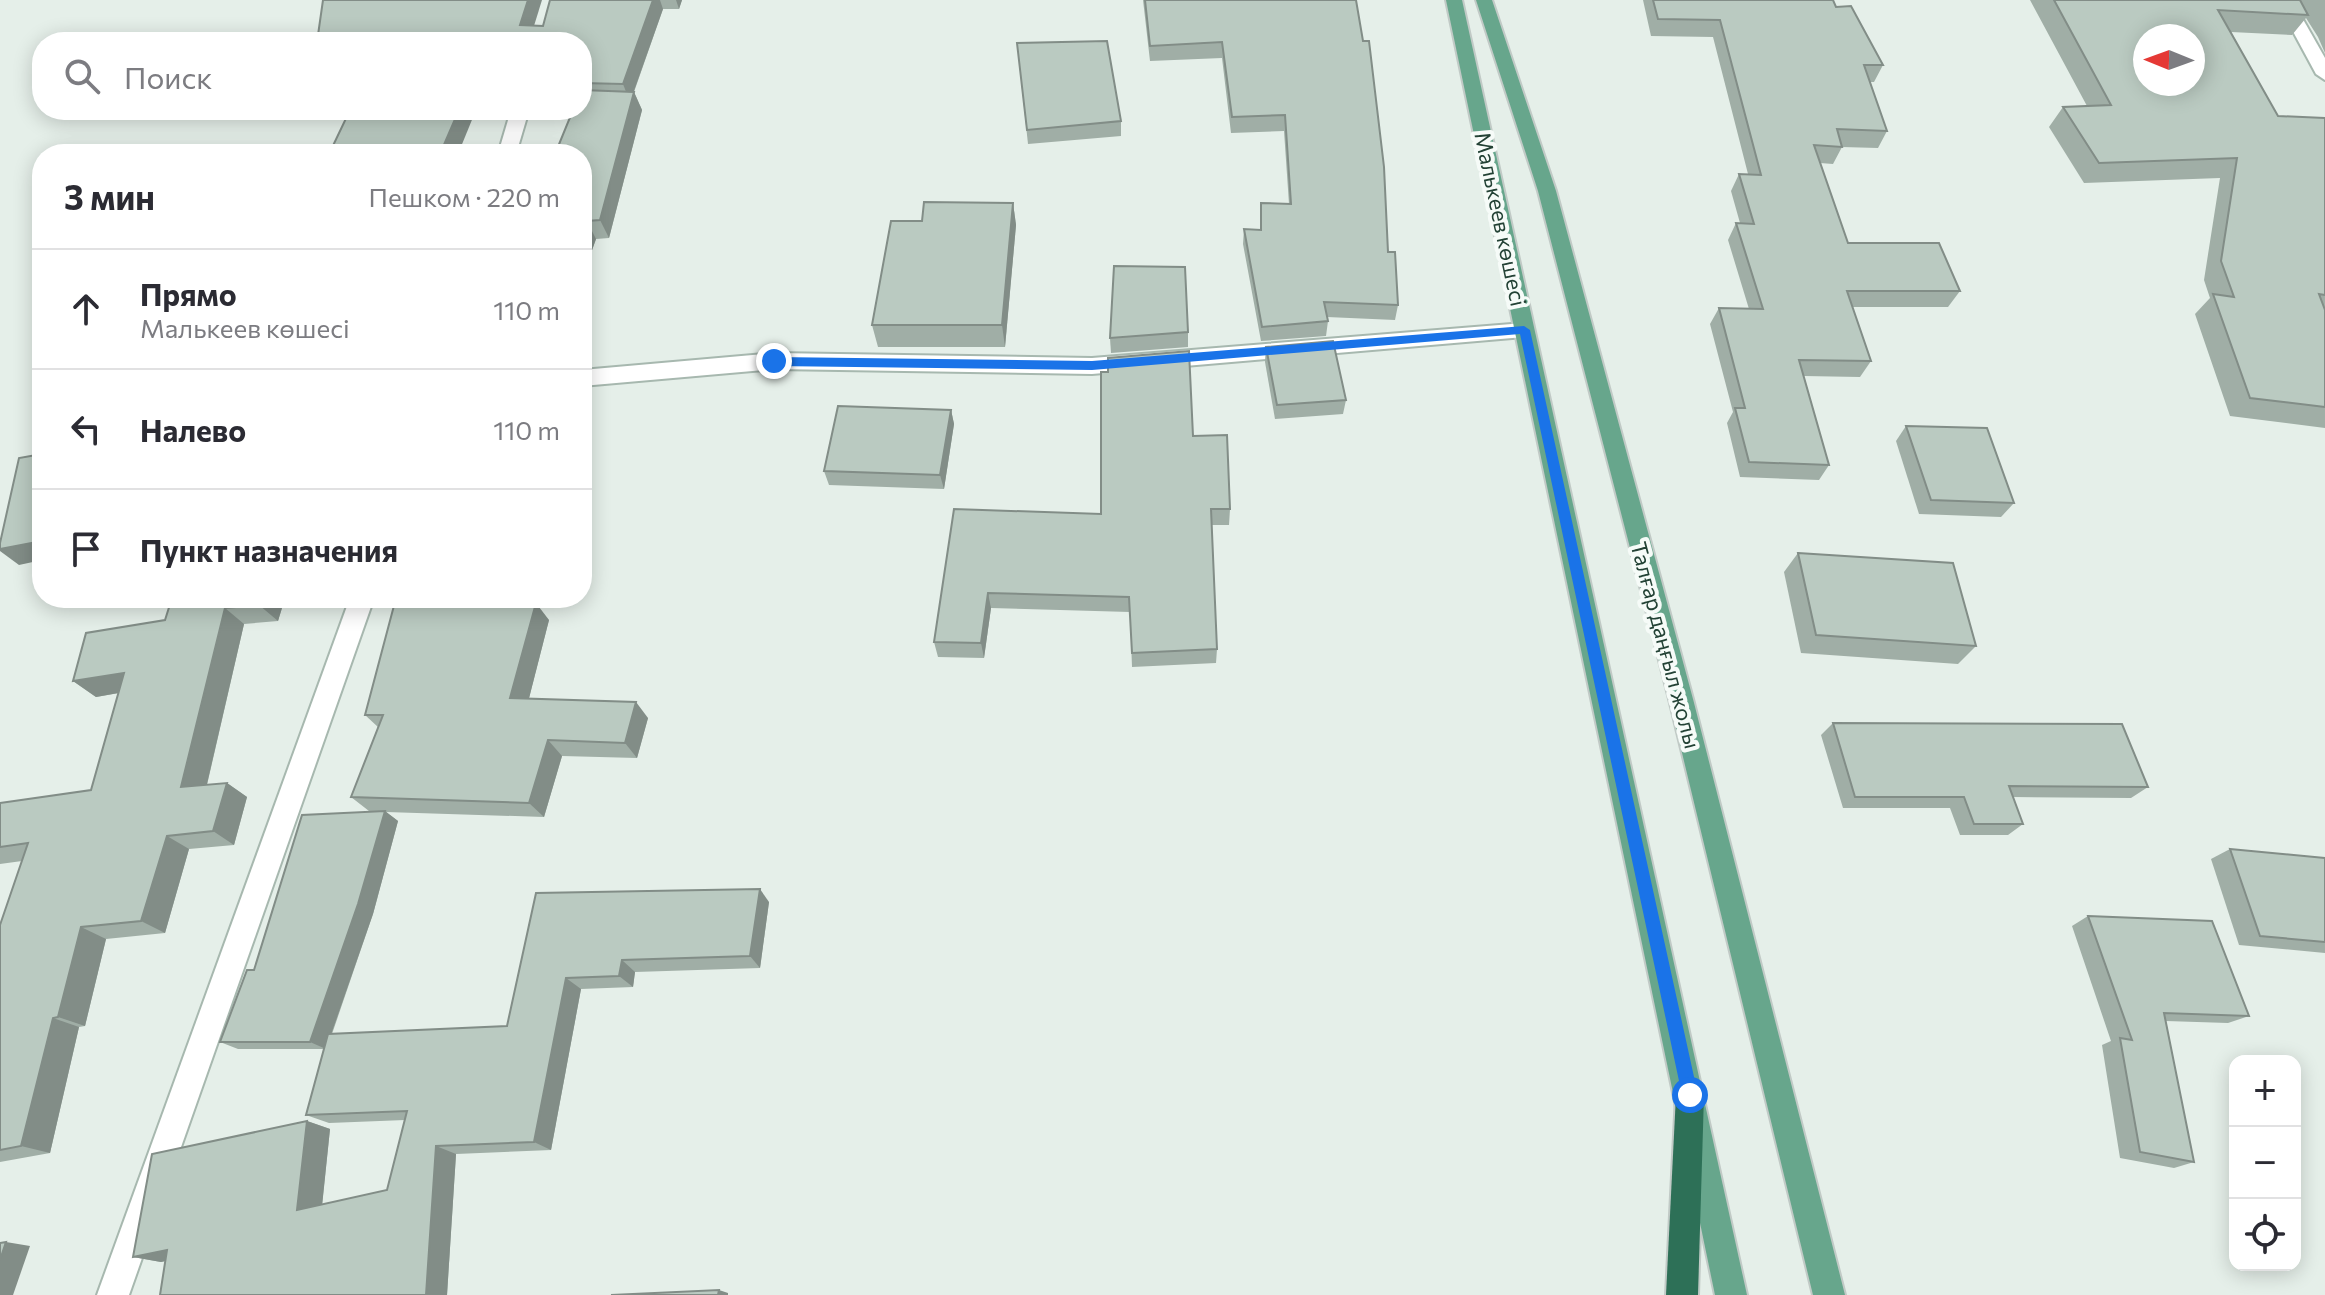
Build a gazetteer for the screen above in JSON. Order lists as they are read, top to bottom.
{
  "streets": {
    "main road": ["Малькеев көшесі", "Талғар даңғыл жолы"]
  },
  "north": "left",
  "page": {
    "search": "Поиск",
    "heading": ["3 мин", "Пешком · 220 m"],
    "list": [
      ["Прямо", "Малькеев көшесі", "110 m"],
      ["Налево", "110 m"],
      "Пункт назначения"
    ],
    "map_buttons": ["+", "−"]
  }
}
